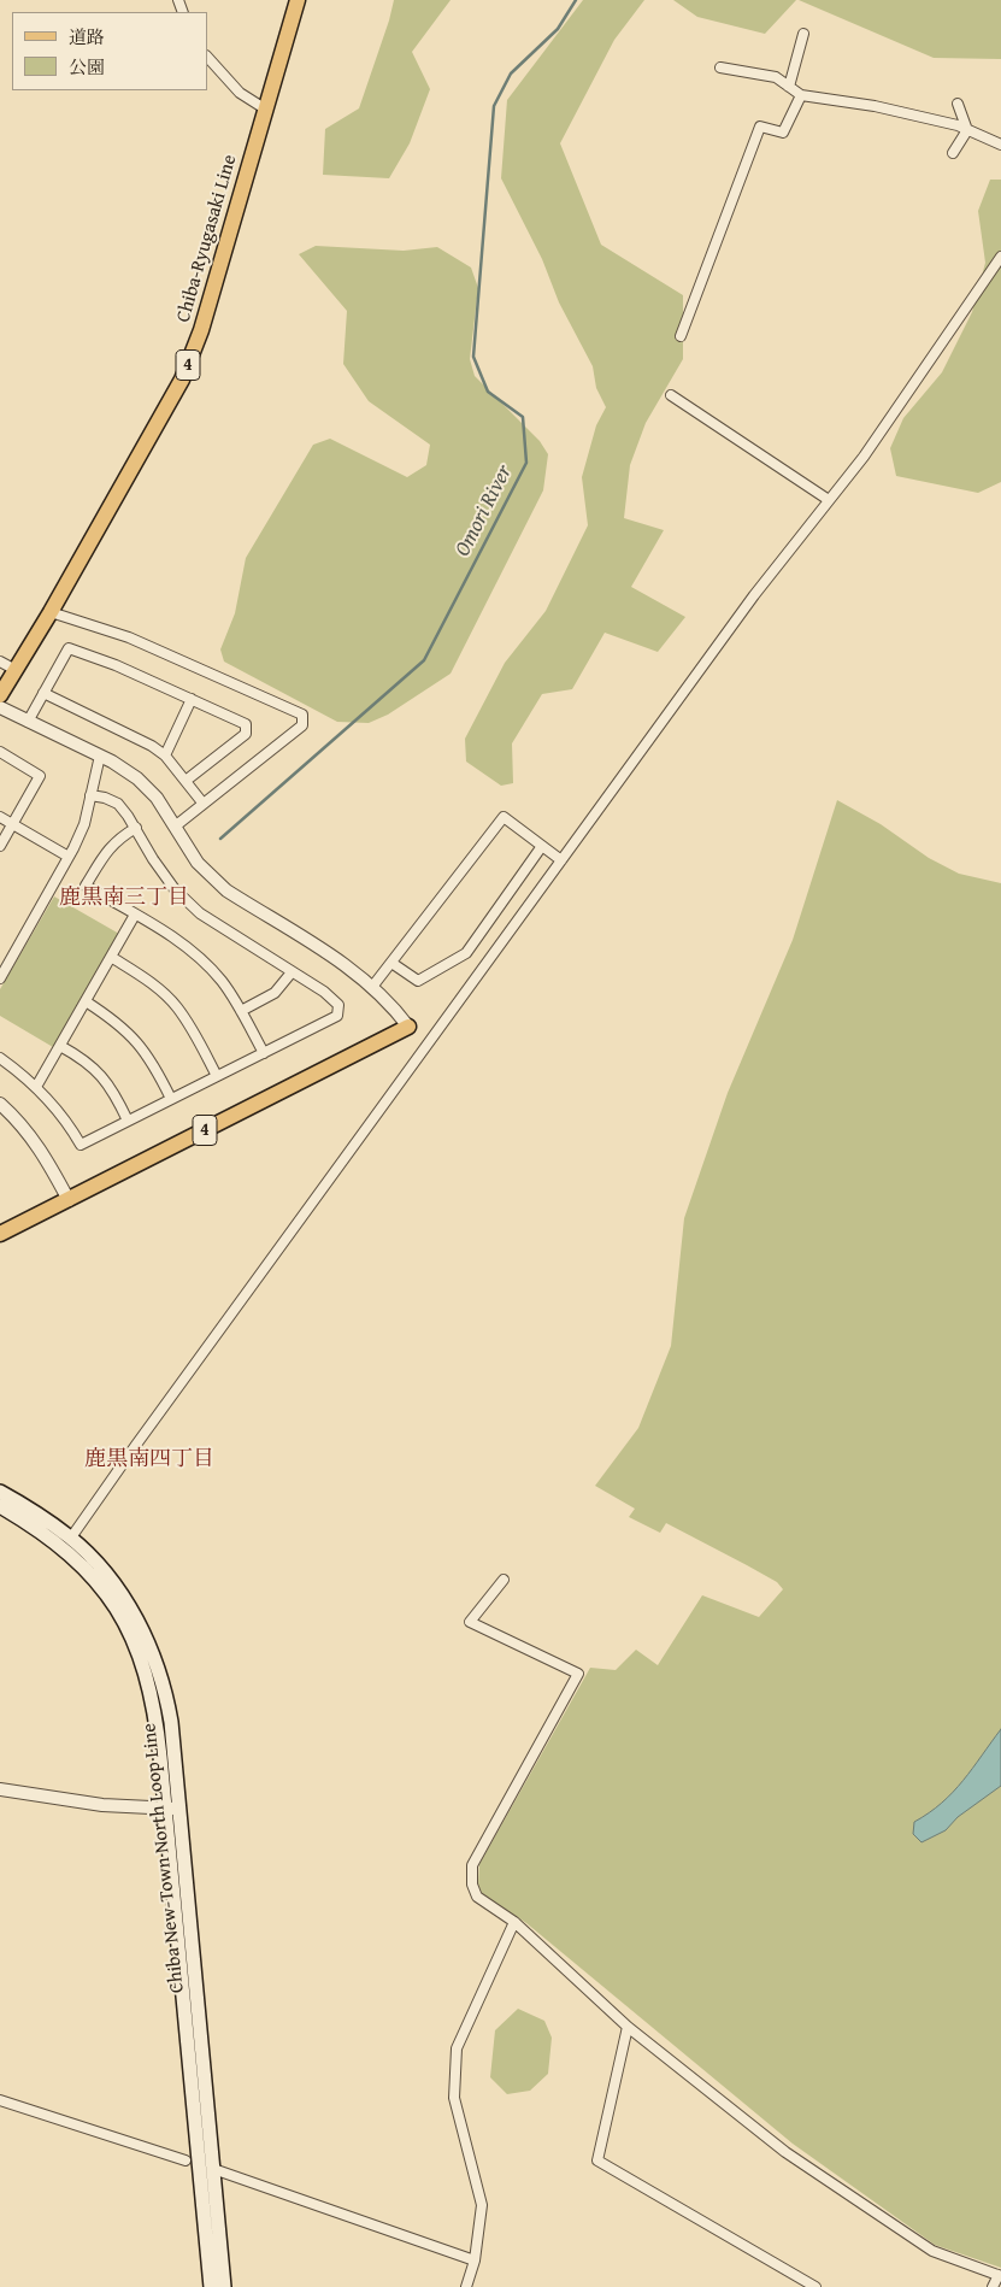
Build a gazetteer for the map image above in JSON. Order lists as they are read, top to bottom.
{
  "streets": {
    "main road": ["Chiba-Ryugasaki Line", "4", "Chiba New-Town North Loop Line"]
  },
  "districts": ["鹿黒南三丁目", "鹿黒南四丁目"],
  "water": ["Omori River"],
  "legend": ["道路", "公園"]
}
